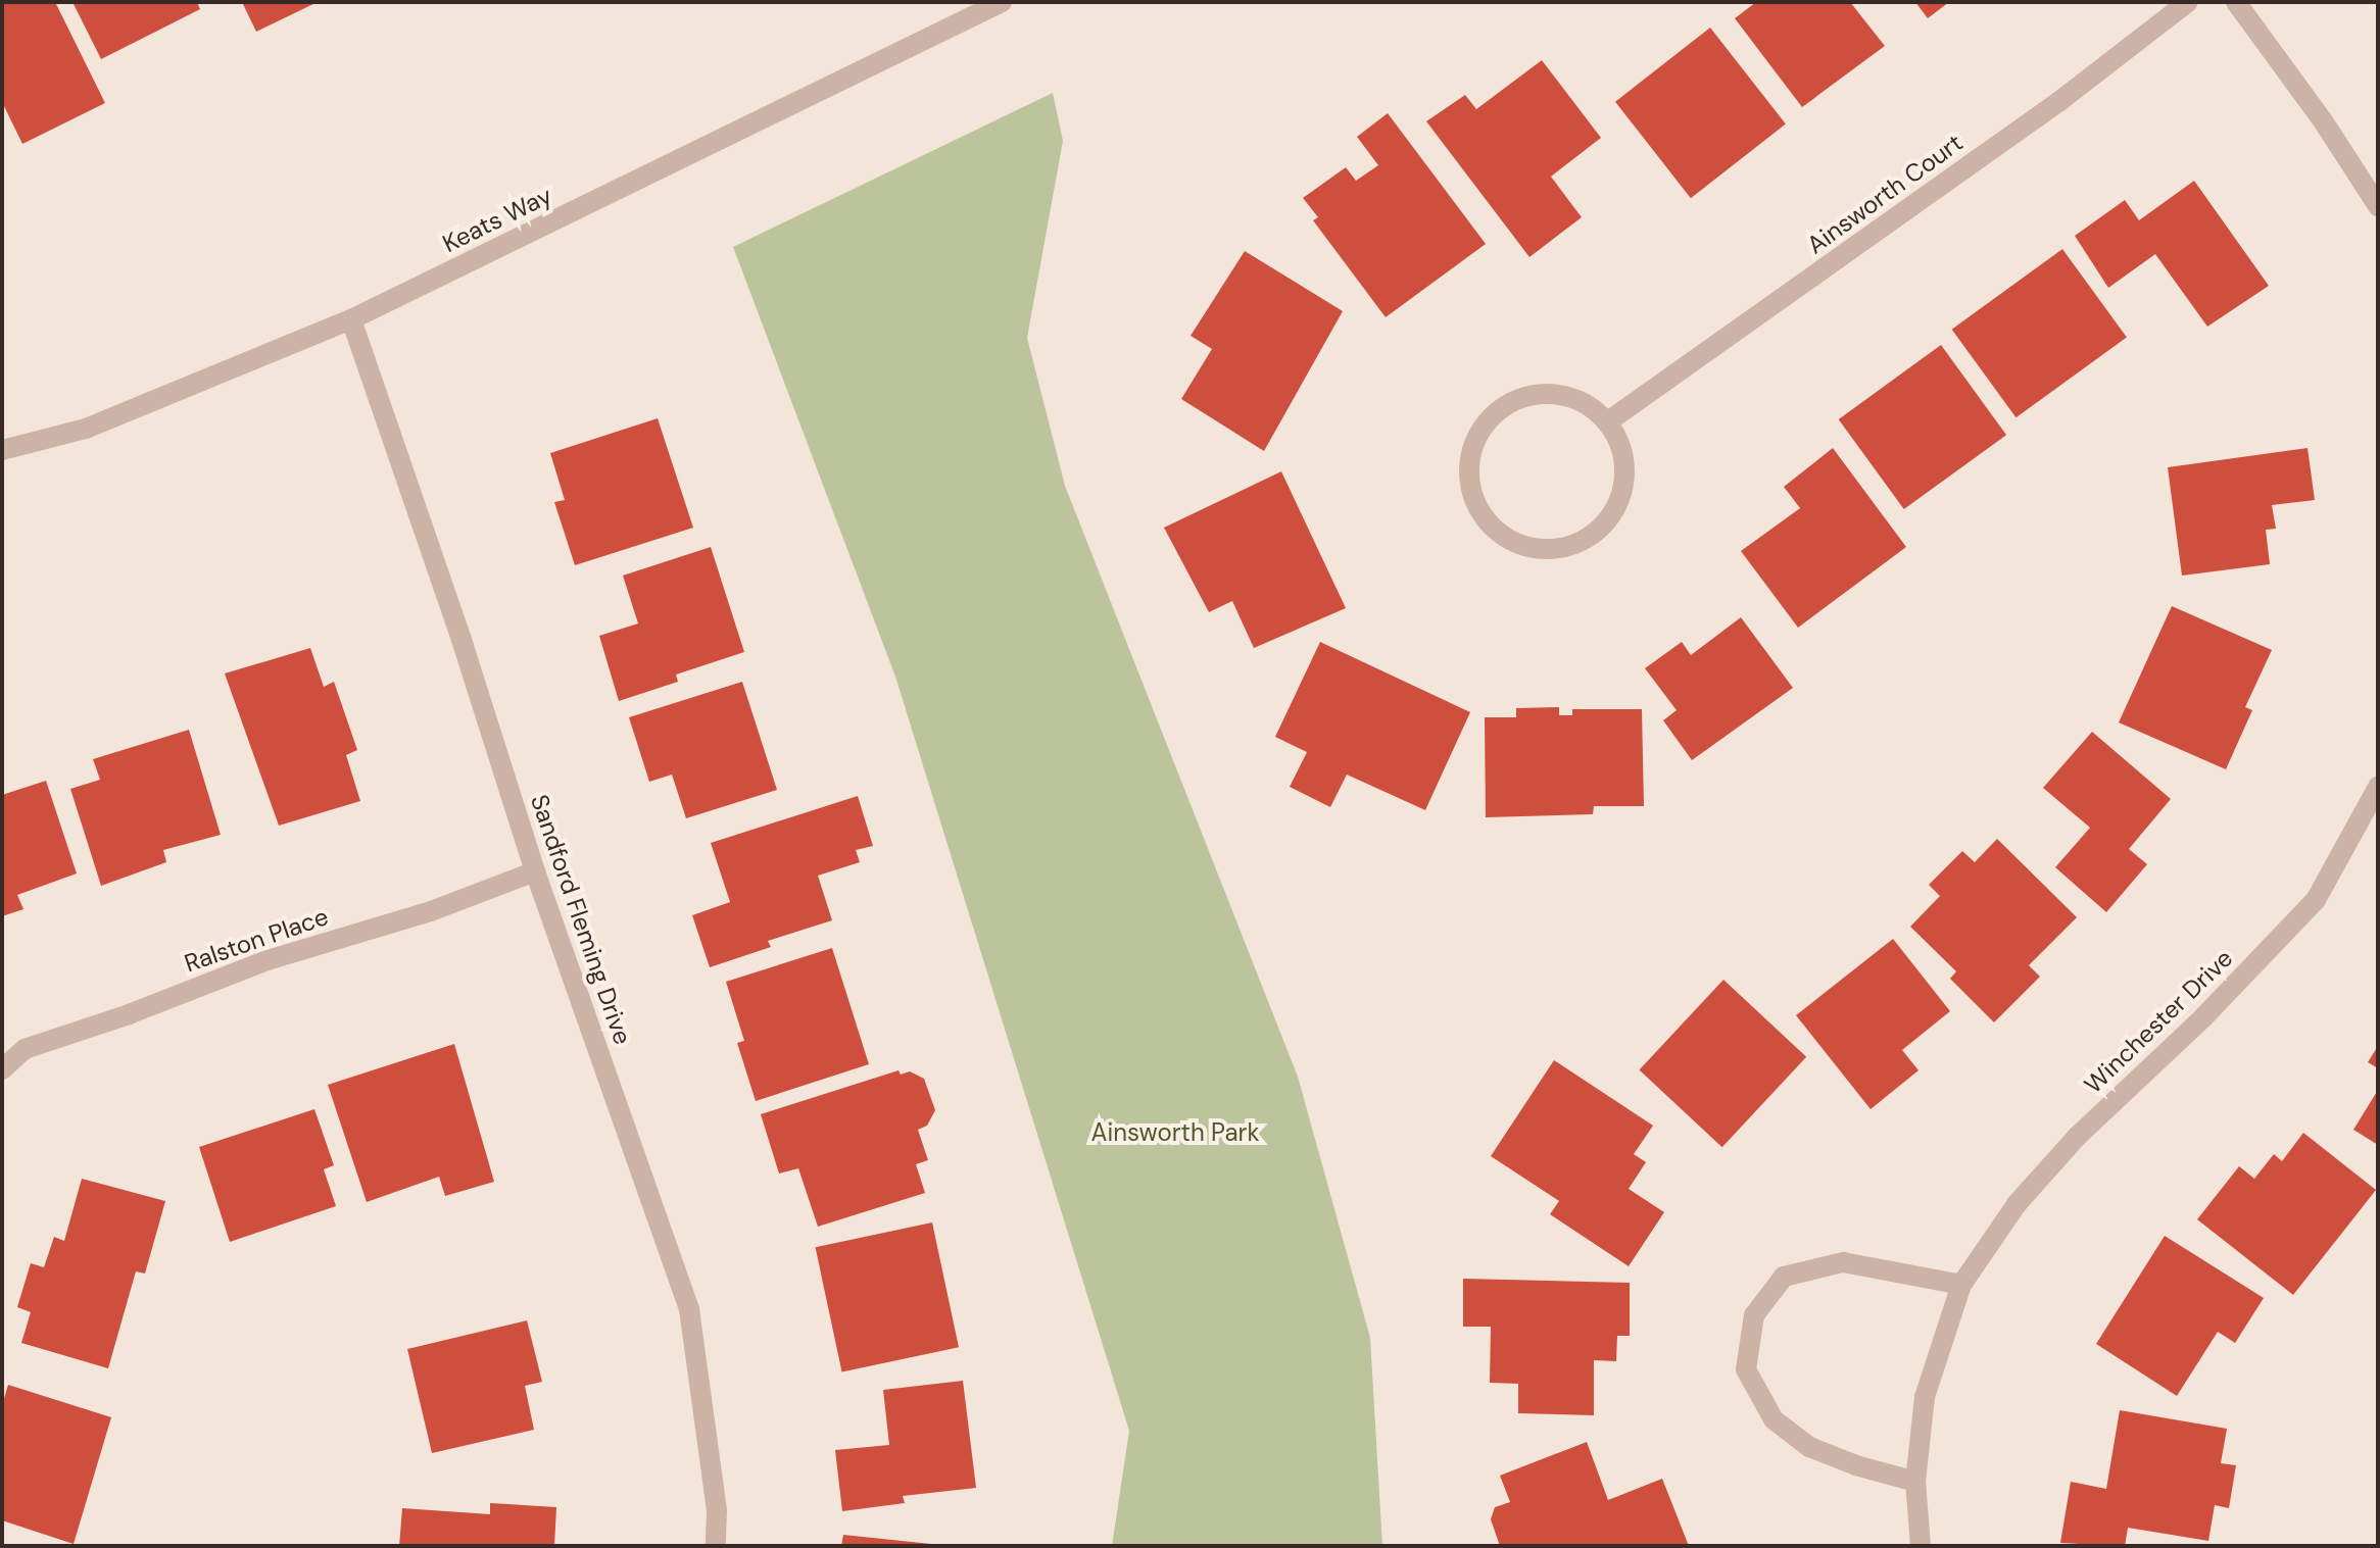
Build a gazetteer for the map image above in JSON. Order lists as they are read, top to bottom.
{
  "streets": {
    "street": [
      "Ainsworth Court",
      "Keats Way",
      "Sandford Fleming Drive",
      "Ralston Place",
      "Winchester Drive"
    ]
  },
  "crossings": [
    ["Keats Way", "Sandford Fleming Drive"],
    ["Sandford Fleming Drive", "Ralston Place"]
  ],
  "parks": ["Ainsworth Park"]
}
